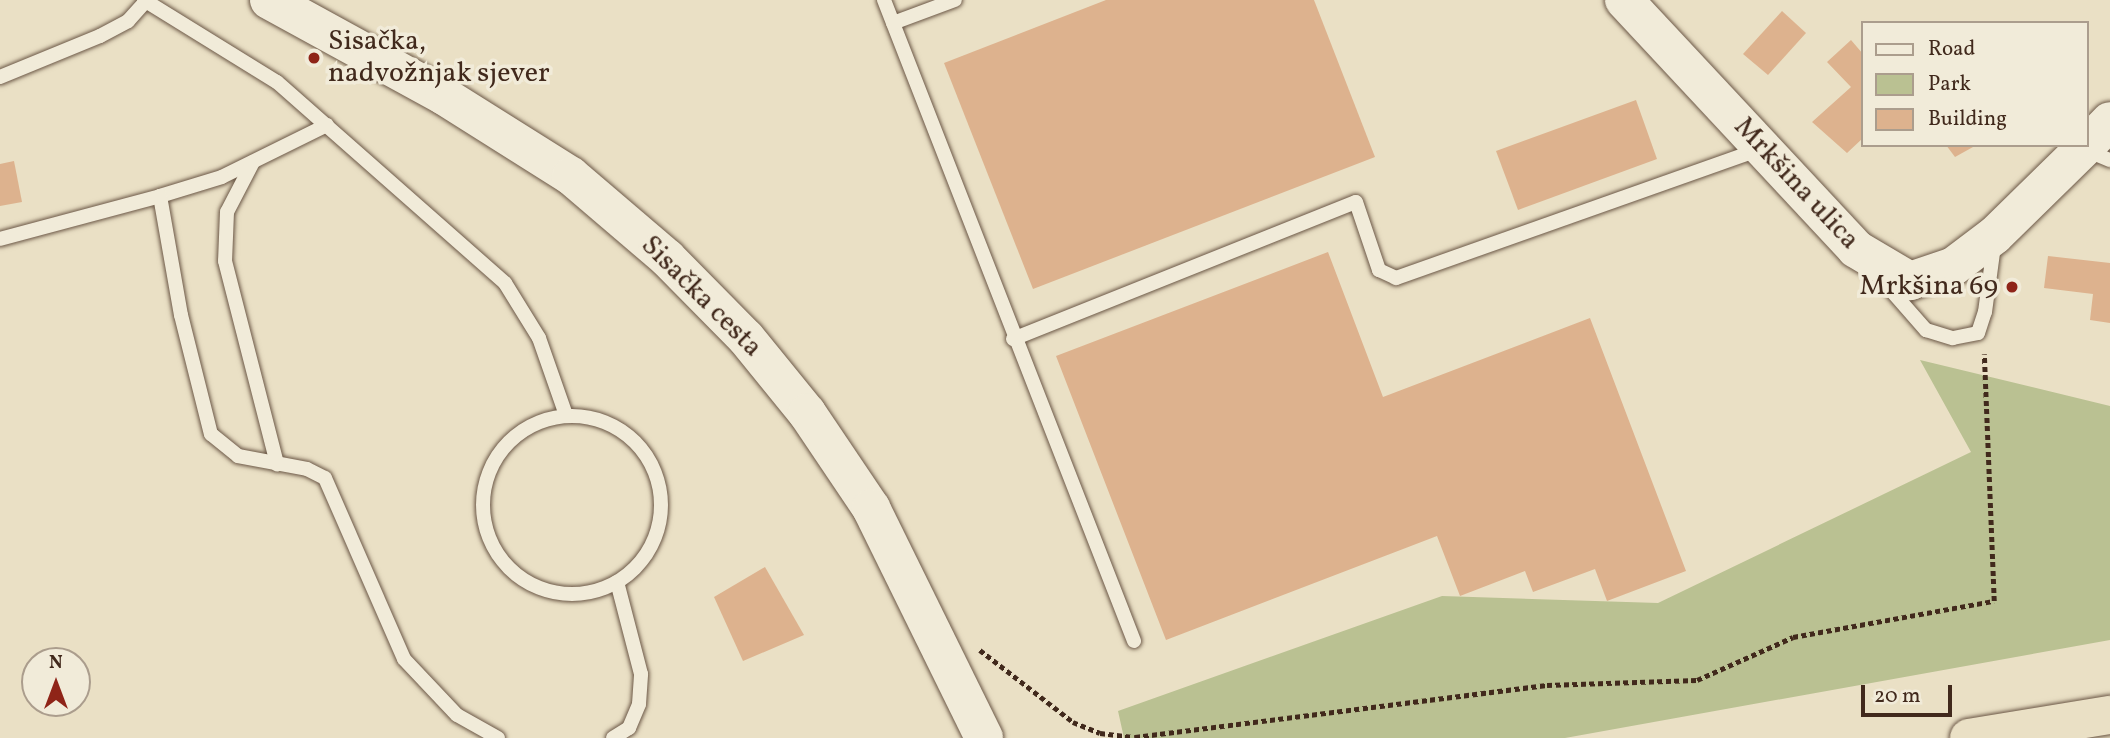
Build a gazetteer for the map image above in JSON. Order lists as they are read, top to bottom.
{
  "streets": {
    "main road": ["Mrkšina ulica", "Sisačka cesta"]
  },
  "places": ["Sisačka, nadvožnjak sjever", "Mrkšina 69"],
  "legend": ["Road", "Park", "Building"],
  "scale_bar": "20 m",
  "north": "top"
}
